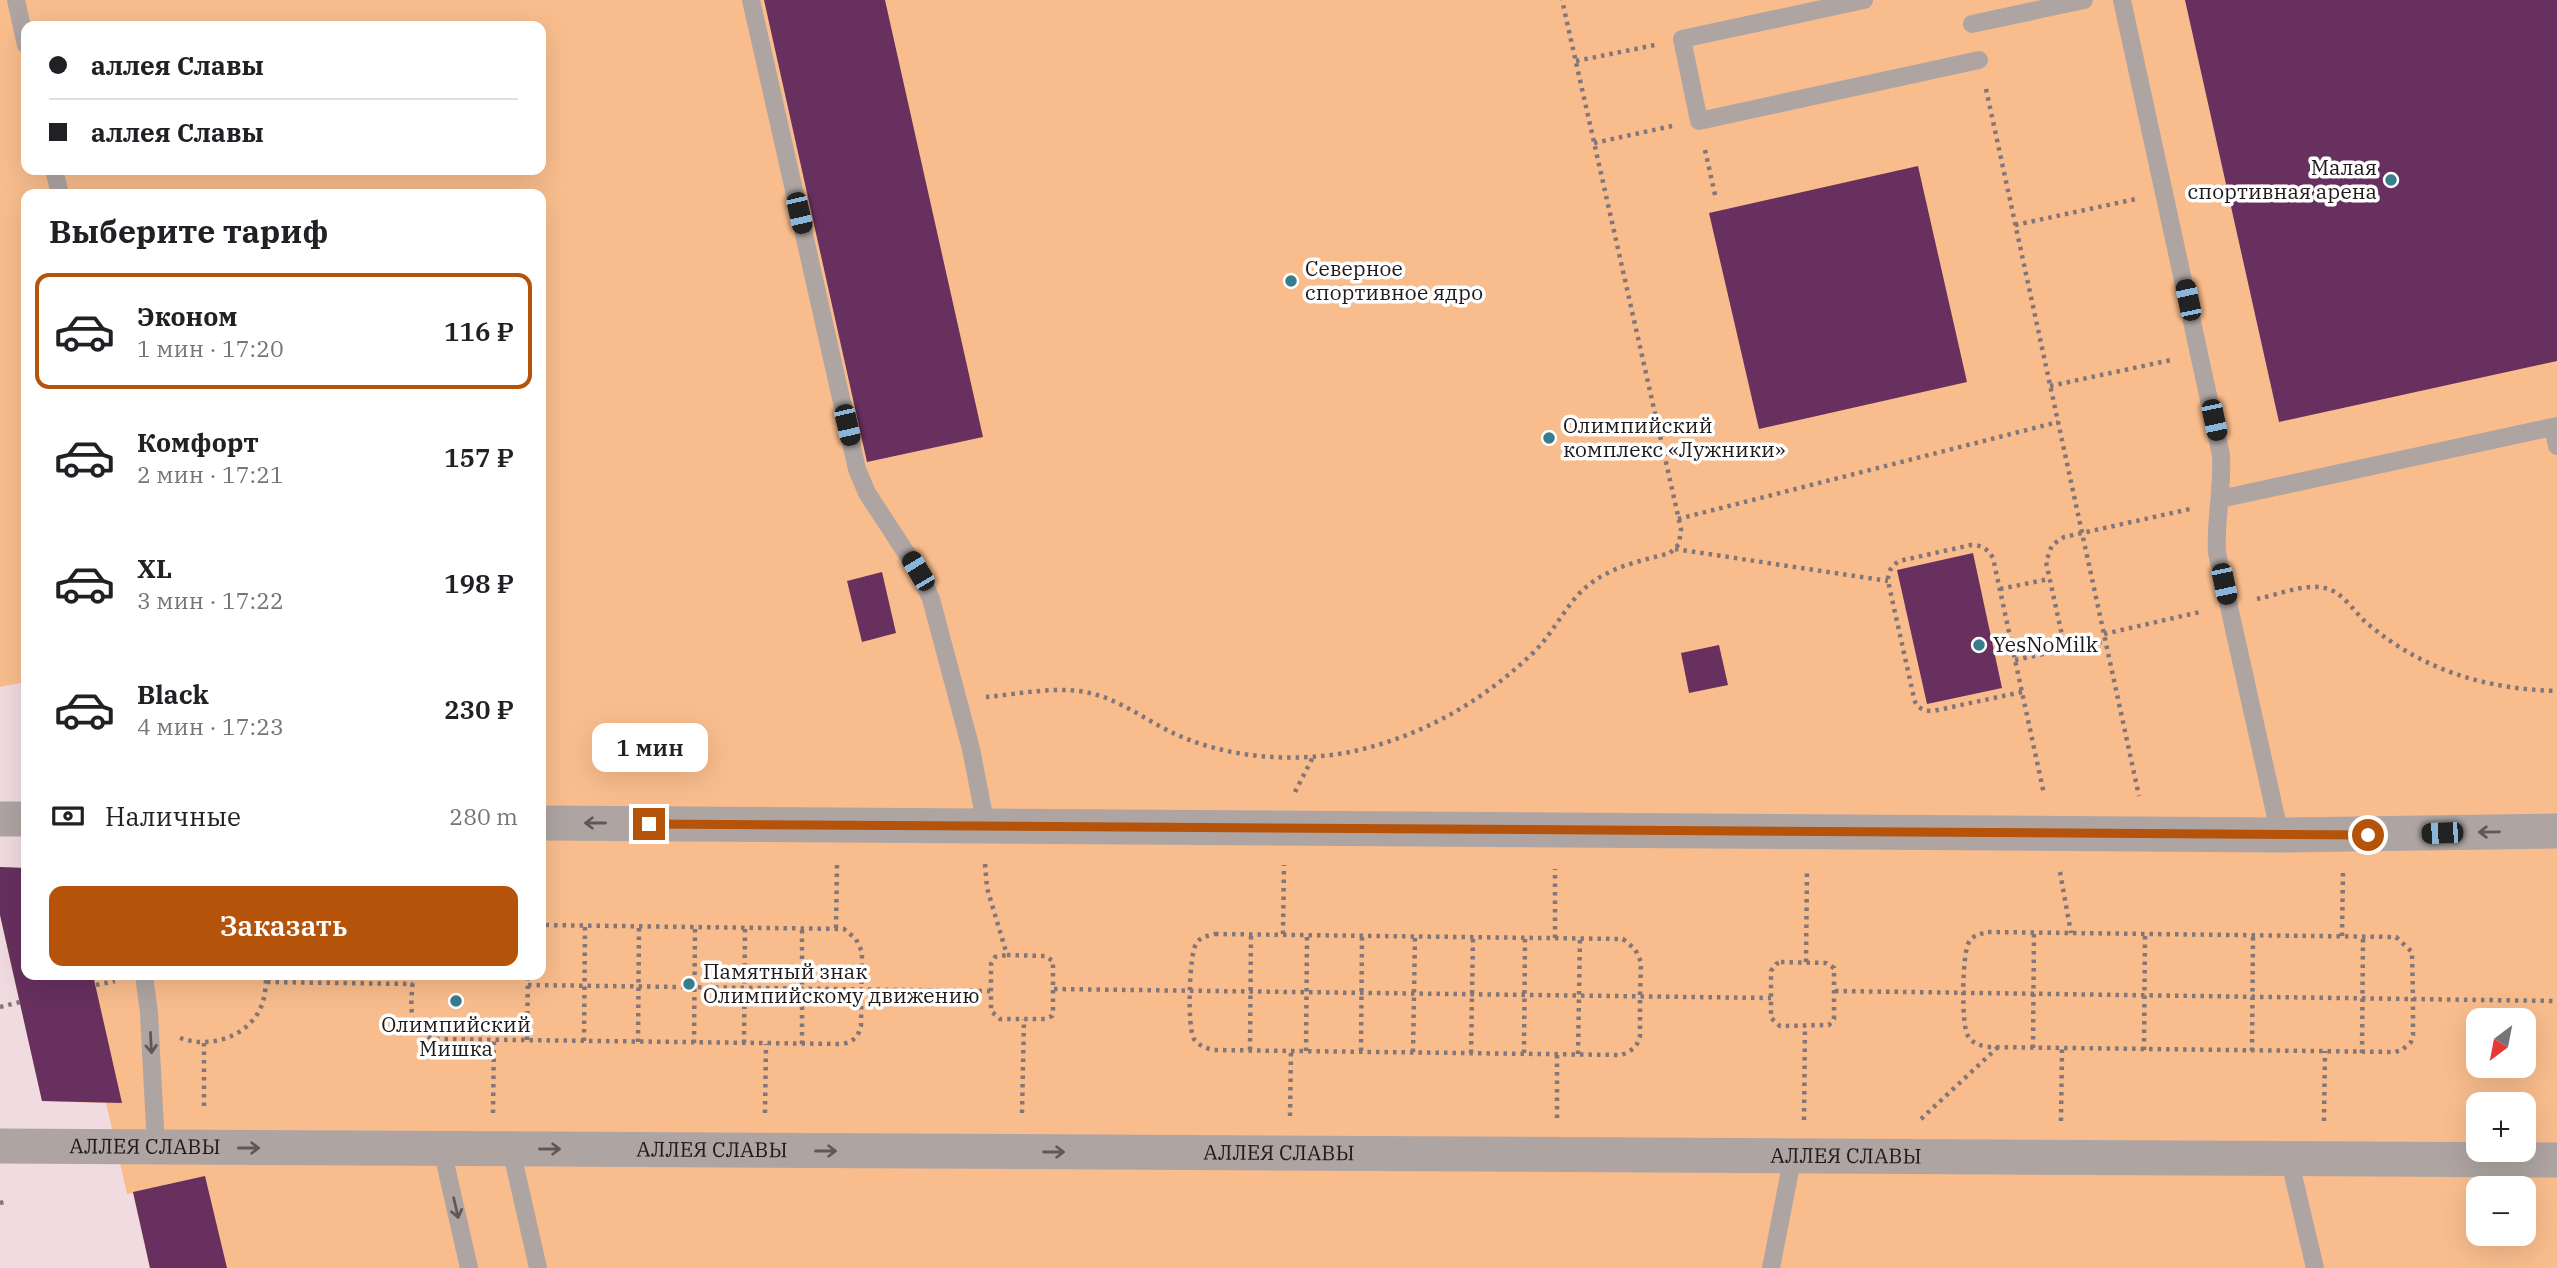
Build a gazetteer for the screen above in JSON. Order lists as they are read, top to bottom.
{
  "streets": {
    "street": ["АЛЛЕЯ СЛАВЫ"]
  },
  "one_way": ["АЛЛЕЯ СЛАВЫ"],
  "places": [
    "Малая спортивная арена",
    "Северное спортивное ядро",
    "Олимпийский комплекс «Лужники»",
    "YesNoMilk",
    "Памятный знак Олимпийскому движению",
    "Олимпийский Мишка"
  ],
  "north": "bottom left",
  "page": {
    "banner": ["аллея Славы", "аллея Славы"],
    "heading": "Выберите тариф",
    "list": [
      {
        "name": "Эконом",
        "note": "1 мин · 17:20",
        "value": "116 ₽"
      },
      {
        "name": "Комфорт",
        "note": "2 мин · 17:21",
        "value": "157 ₽"
      },
      {
        "name": "XL",
        "note": "3 мин · 17:22",
        "value": "198 ₽"
      },
      {
        "name": "Black",
        "note": "4 мин · 17:23",
        "value": "230 ₽"
      }
    ],
    "bubble": "1 мин",
    "pay": ["Наличные", "280 m"],
    "buttons": "Заказать",
    "map_buttons": ["+", "−"]
  }
}
